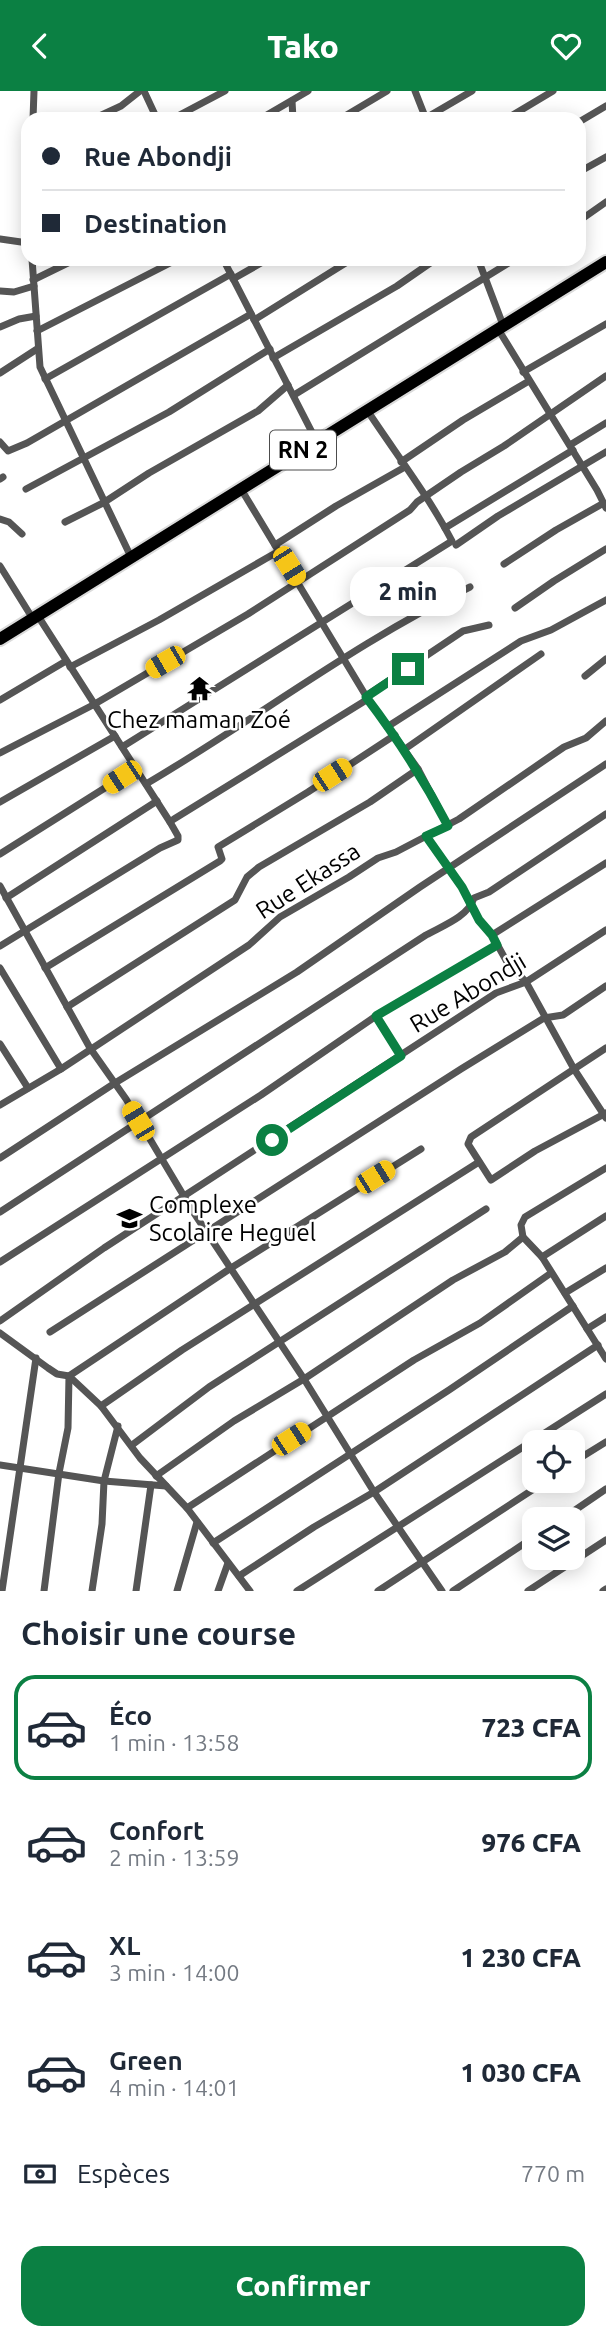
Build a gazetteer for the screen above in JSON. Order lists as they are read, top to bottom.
{
  "streets": {
    "highway": ["RN 2"],
    "street": ["Rue Ekassa", "Rue Abondji"]
  },
  "places": {
    "temple": ["Chez maman Zoé"],
    "school or university": ["Complexe Scolaire Heguel"]
  },
  "page": {
    "header": "Tako",
    "banner": ["Rue Abondji", "Destination"],
    "bubble": "2 min",
    "heading": "Choisir une course",
    "list": [
      {
        "name": "Éco",
        "note": "1 min · 13:58",
        "value": "723 CFA"
      },
      {
        "name": "Confort",
        "note": "2 min · 13:59",
        "value": "976 CFA"
      },
      {
        "name": "XL",
        "note": "3 min · 14:00",
        "value": "1 230 CFA"
      },
      {
        "name": "Green",
        "note": "4 min · 14:01",
        "value": "1 030 CFA"
      }
    ],
    "pay": ["Espèces", "770 m"],
    "buttons": "Confirmer"
  }
}
